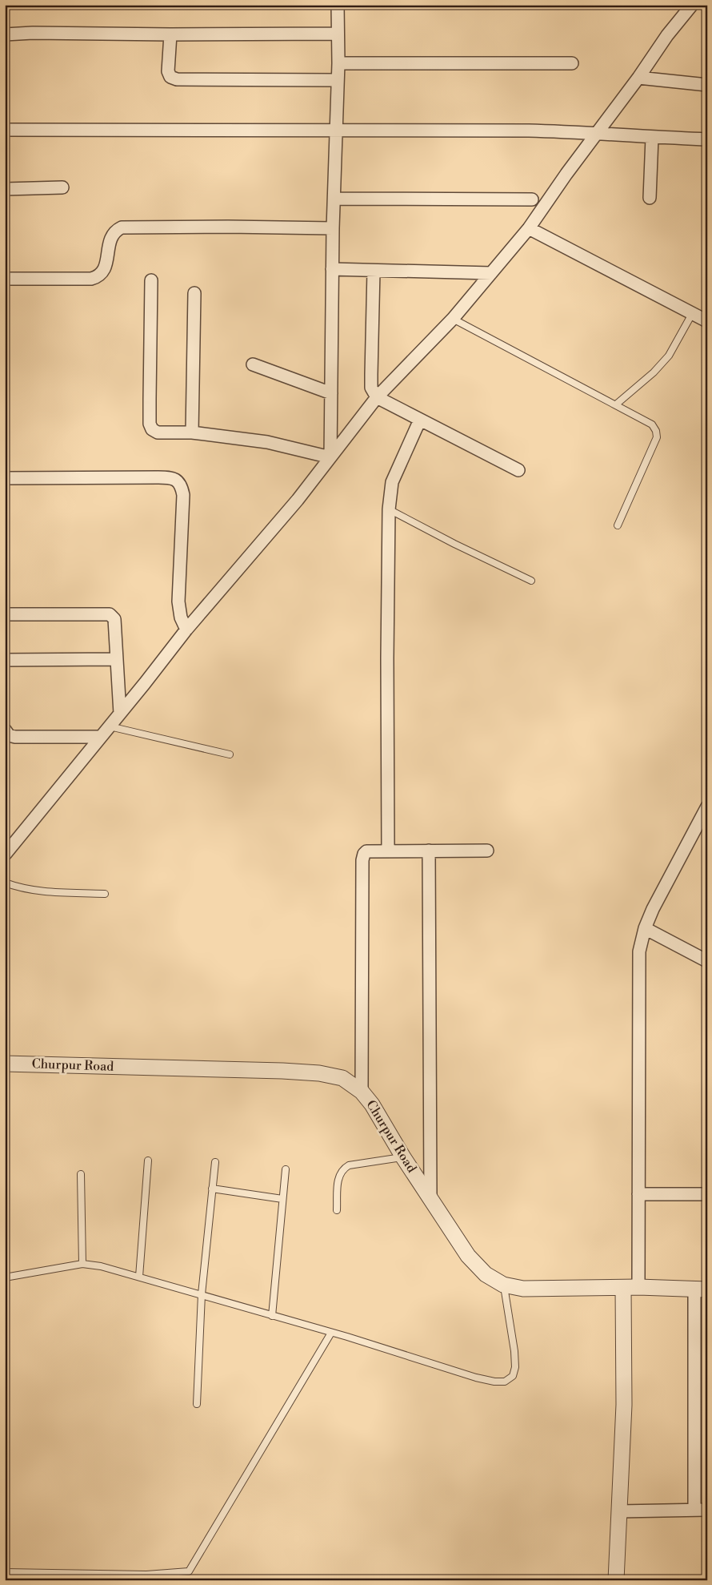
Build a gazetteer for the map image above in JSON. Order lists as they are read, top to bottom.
{
  "streets": {
    "street": ["Churpur Road"]
  }
}
